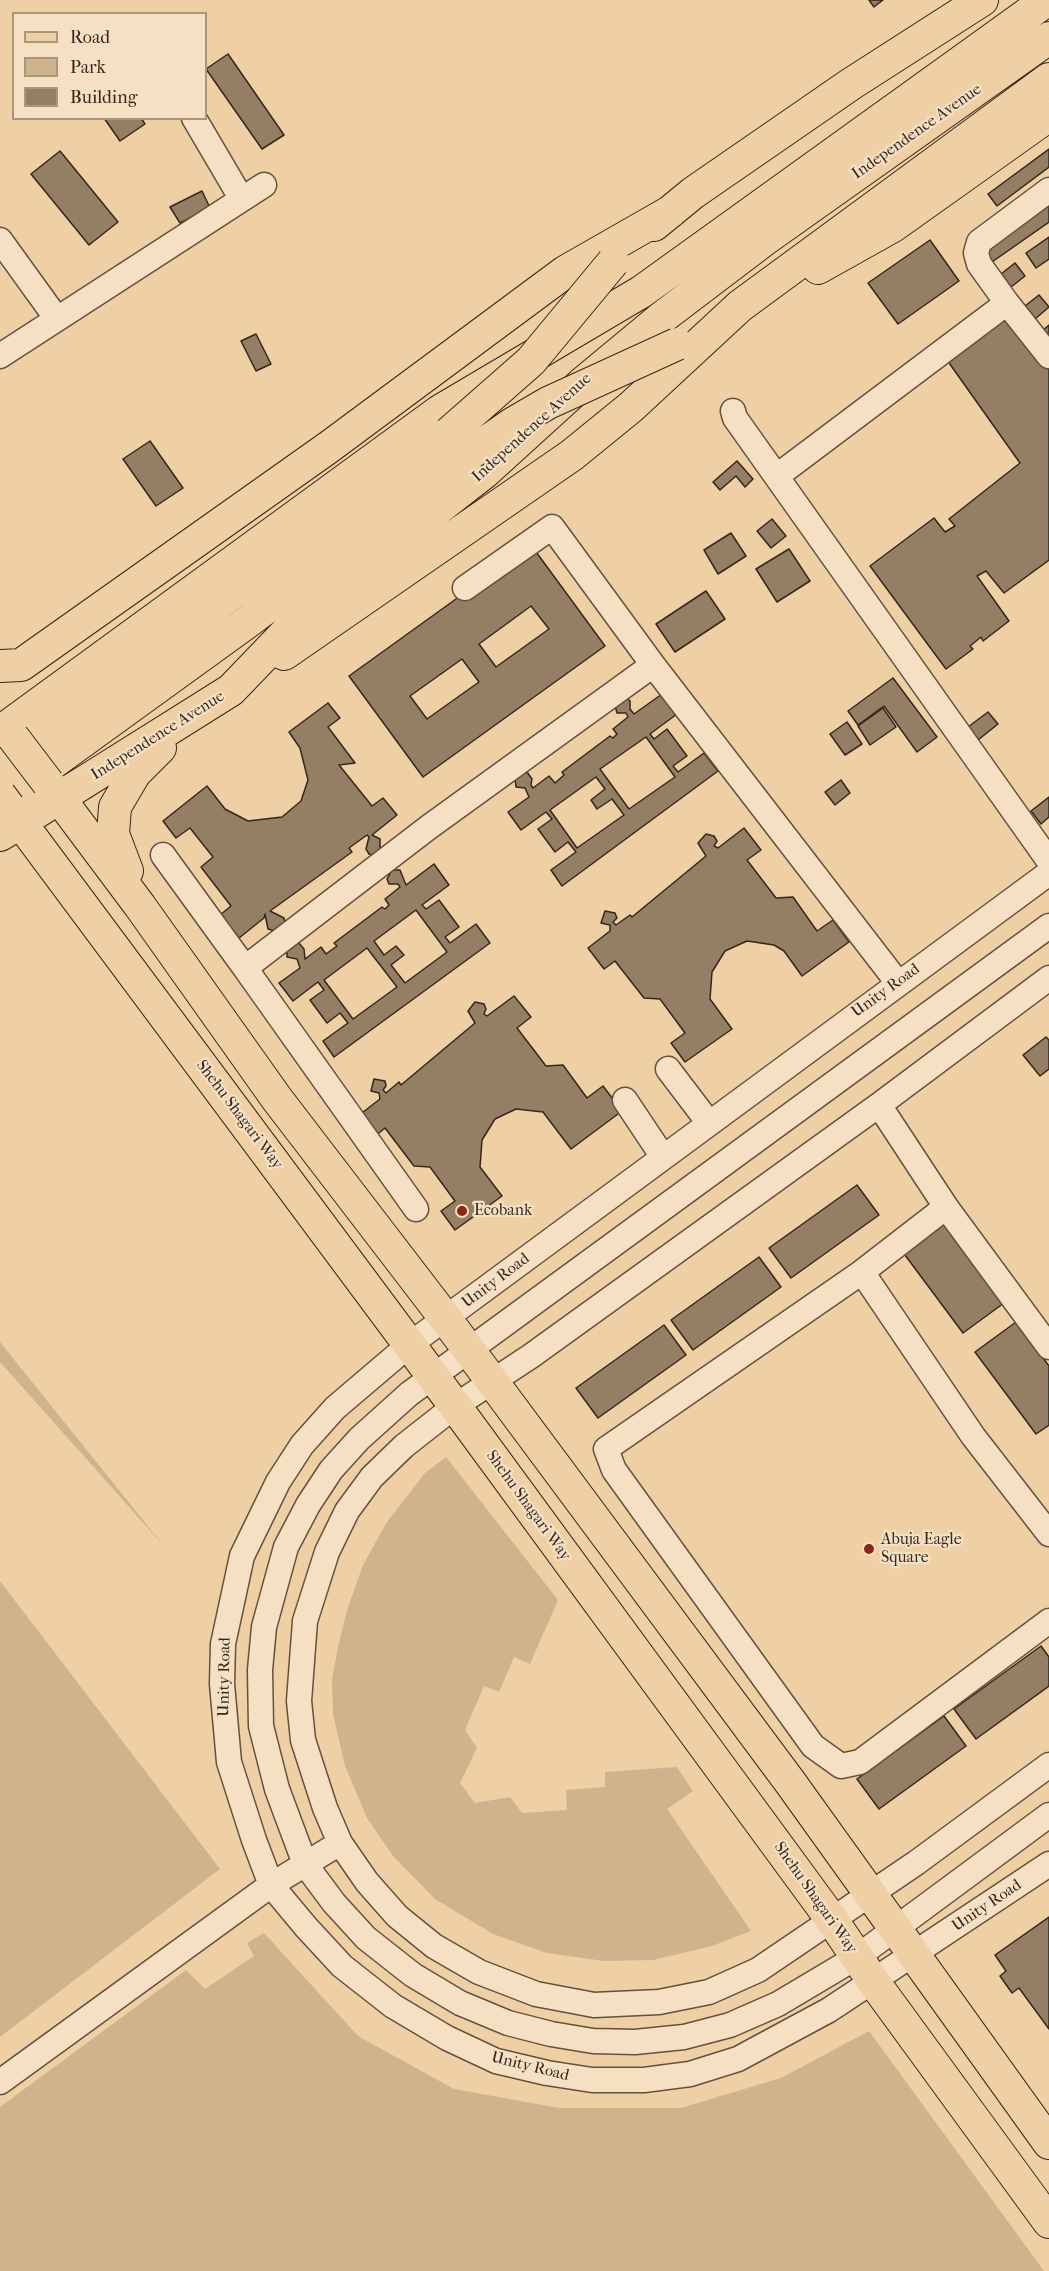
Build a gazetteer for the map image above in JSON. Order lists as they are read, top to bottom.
{
  "streets": {
    "main road": ["Independence Avenue", "Shehu Shagari Way"],
    "street": ["Unity Road"]
  },
  "crossings": [
    ["Independence Avenue", "Shehu Shagari Way"],
    ["Unity Road", "Shehu Shagari Way"]
  ],
  "places": ["Ecobank", "Abuja Eagle Square"],
  "legend": ["Road", "Park", "Building"]
}
